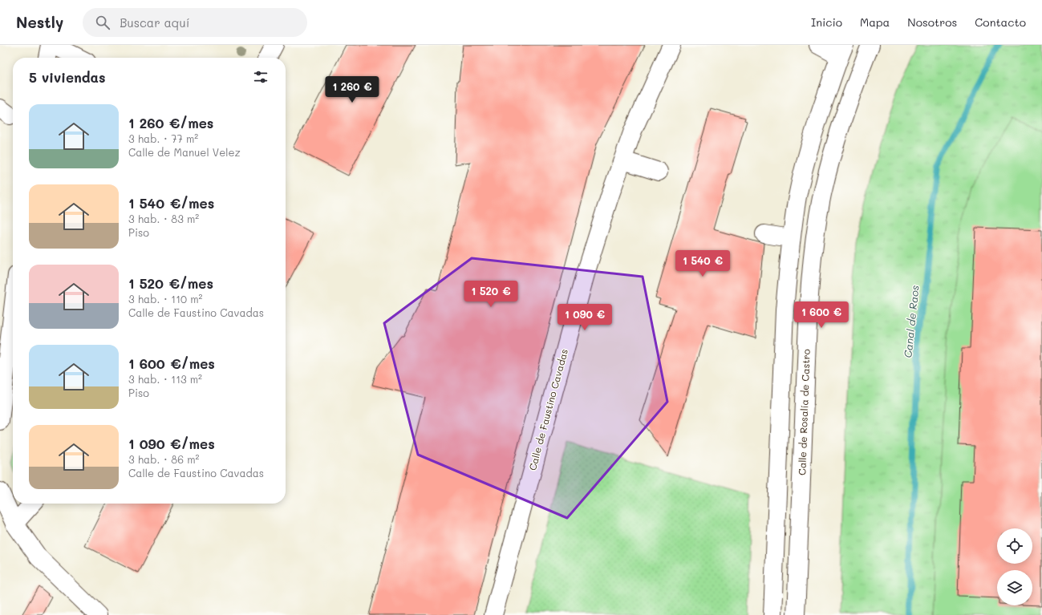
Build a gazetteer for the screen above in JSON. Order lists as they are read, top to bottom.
{
  "streets": {
    "street": ["Calle de Faustino Cavadas", "Calle de Rosalía de Castro"]
  },
  "water": ["Canal de Raos"],
  "page": {
    "header": "Nestly",
    "search": "Buscar aquí",
    "nav": [
      "Inicio",
      "Mapa",
      "Nosotros",
      "Contacto"
    ],
    "heading": "5 viviendas",
    "price": [
      "1 260 €",
      "1 540 €",
      "1 520 €",
      "1 600 €",
      "1 090 €"
    ],
    "list": [
      {
        "name": "1 260 €/mes",
        "note": "3 hab. · 77 m² · Calle de Manuel Velez"
      },
      {
        "name": "1 540 €/mes",
        "note": "3 hab. · 83 m² · Piso"
      },
      {
        "name": "1 520 €/mes",
        "note": "3 hab. · 110 m² · Calle de Faustino Cavadas"
      },
      {
        "name": "1 600 €/mes",
        "note": "3 hab. · 113 m² · Piso"
      },
      {
        "name": "1 090 €/mes",
        "note": "3 hab. · 86 m² · Calle de Faustino Cavadas"
      }
    ]
  }
}
